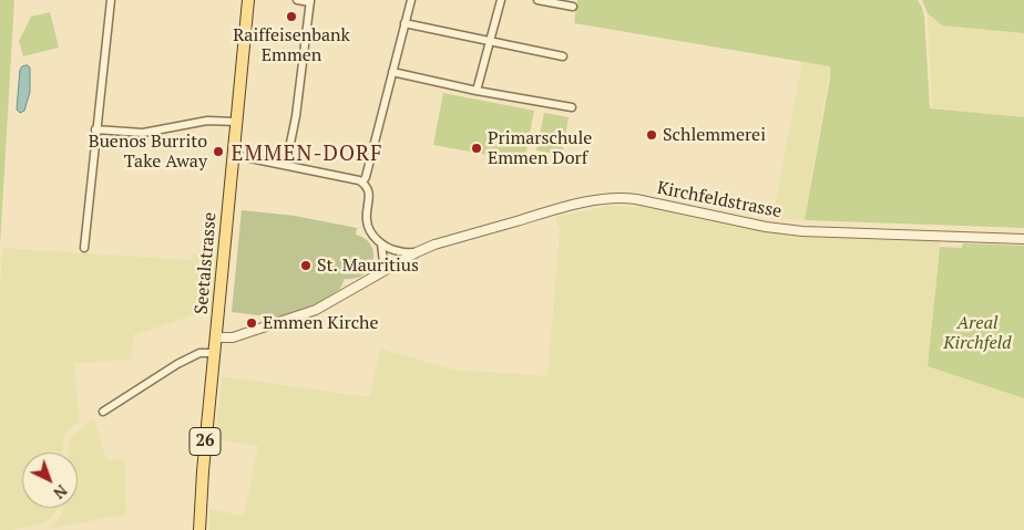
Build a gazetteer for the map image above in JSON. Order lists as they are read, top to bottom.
{
  "streets": {
    "main road": ["Seetalstrasse", "26"],
    "street": ["Kirchfeldstrasse"]
  },
  "crossings": [
    ["Kirchfeldstrasse", "Seetalstrasse"]
  ],
  "districts": ["EMMEN-DORF"],
  "parks": ["Areal Kirchfeld"],
  "places": [
    "Raiffeisenbank Emmen",
    "Schlemmerei",
    "Primarschule Emmen Dorf",
    "Buenos Burrito Take Away",
    "St. Mauritius",
    "Emmen Kirche"
  ],
  "north": "bottom right"
}
